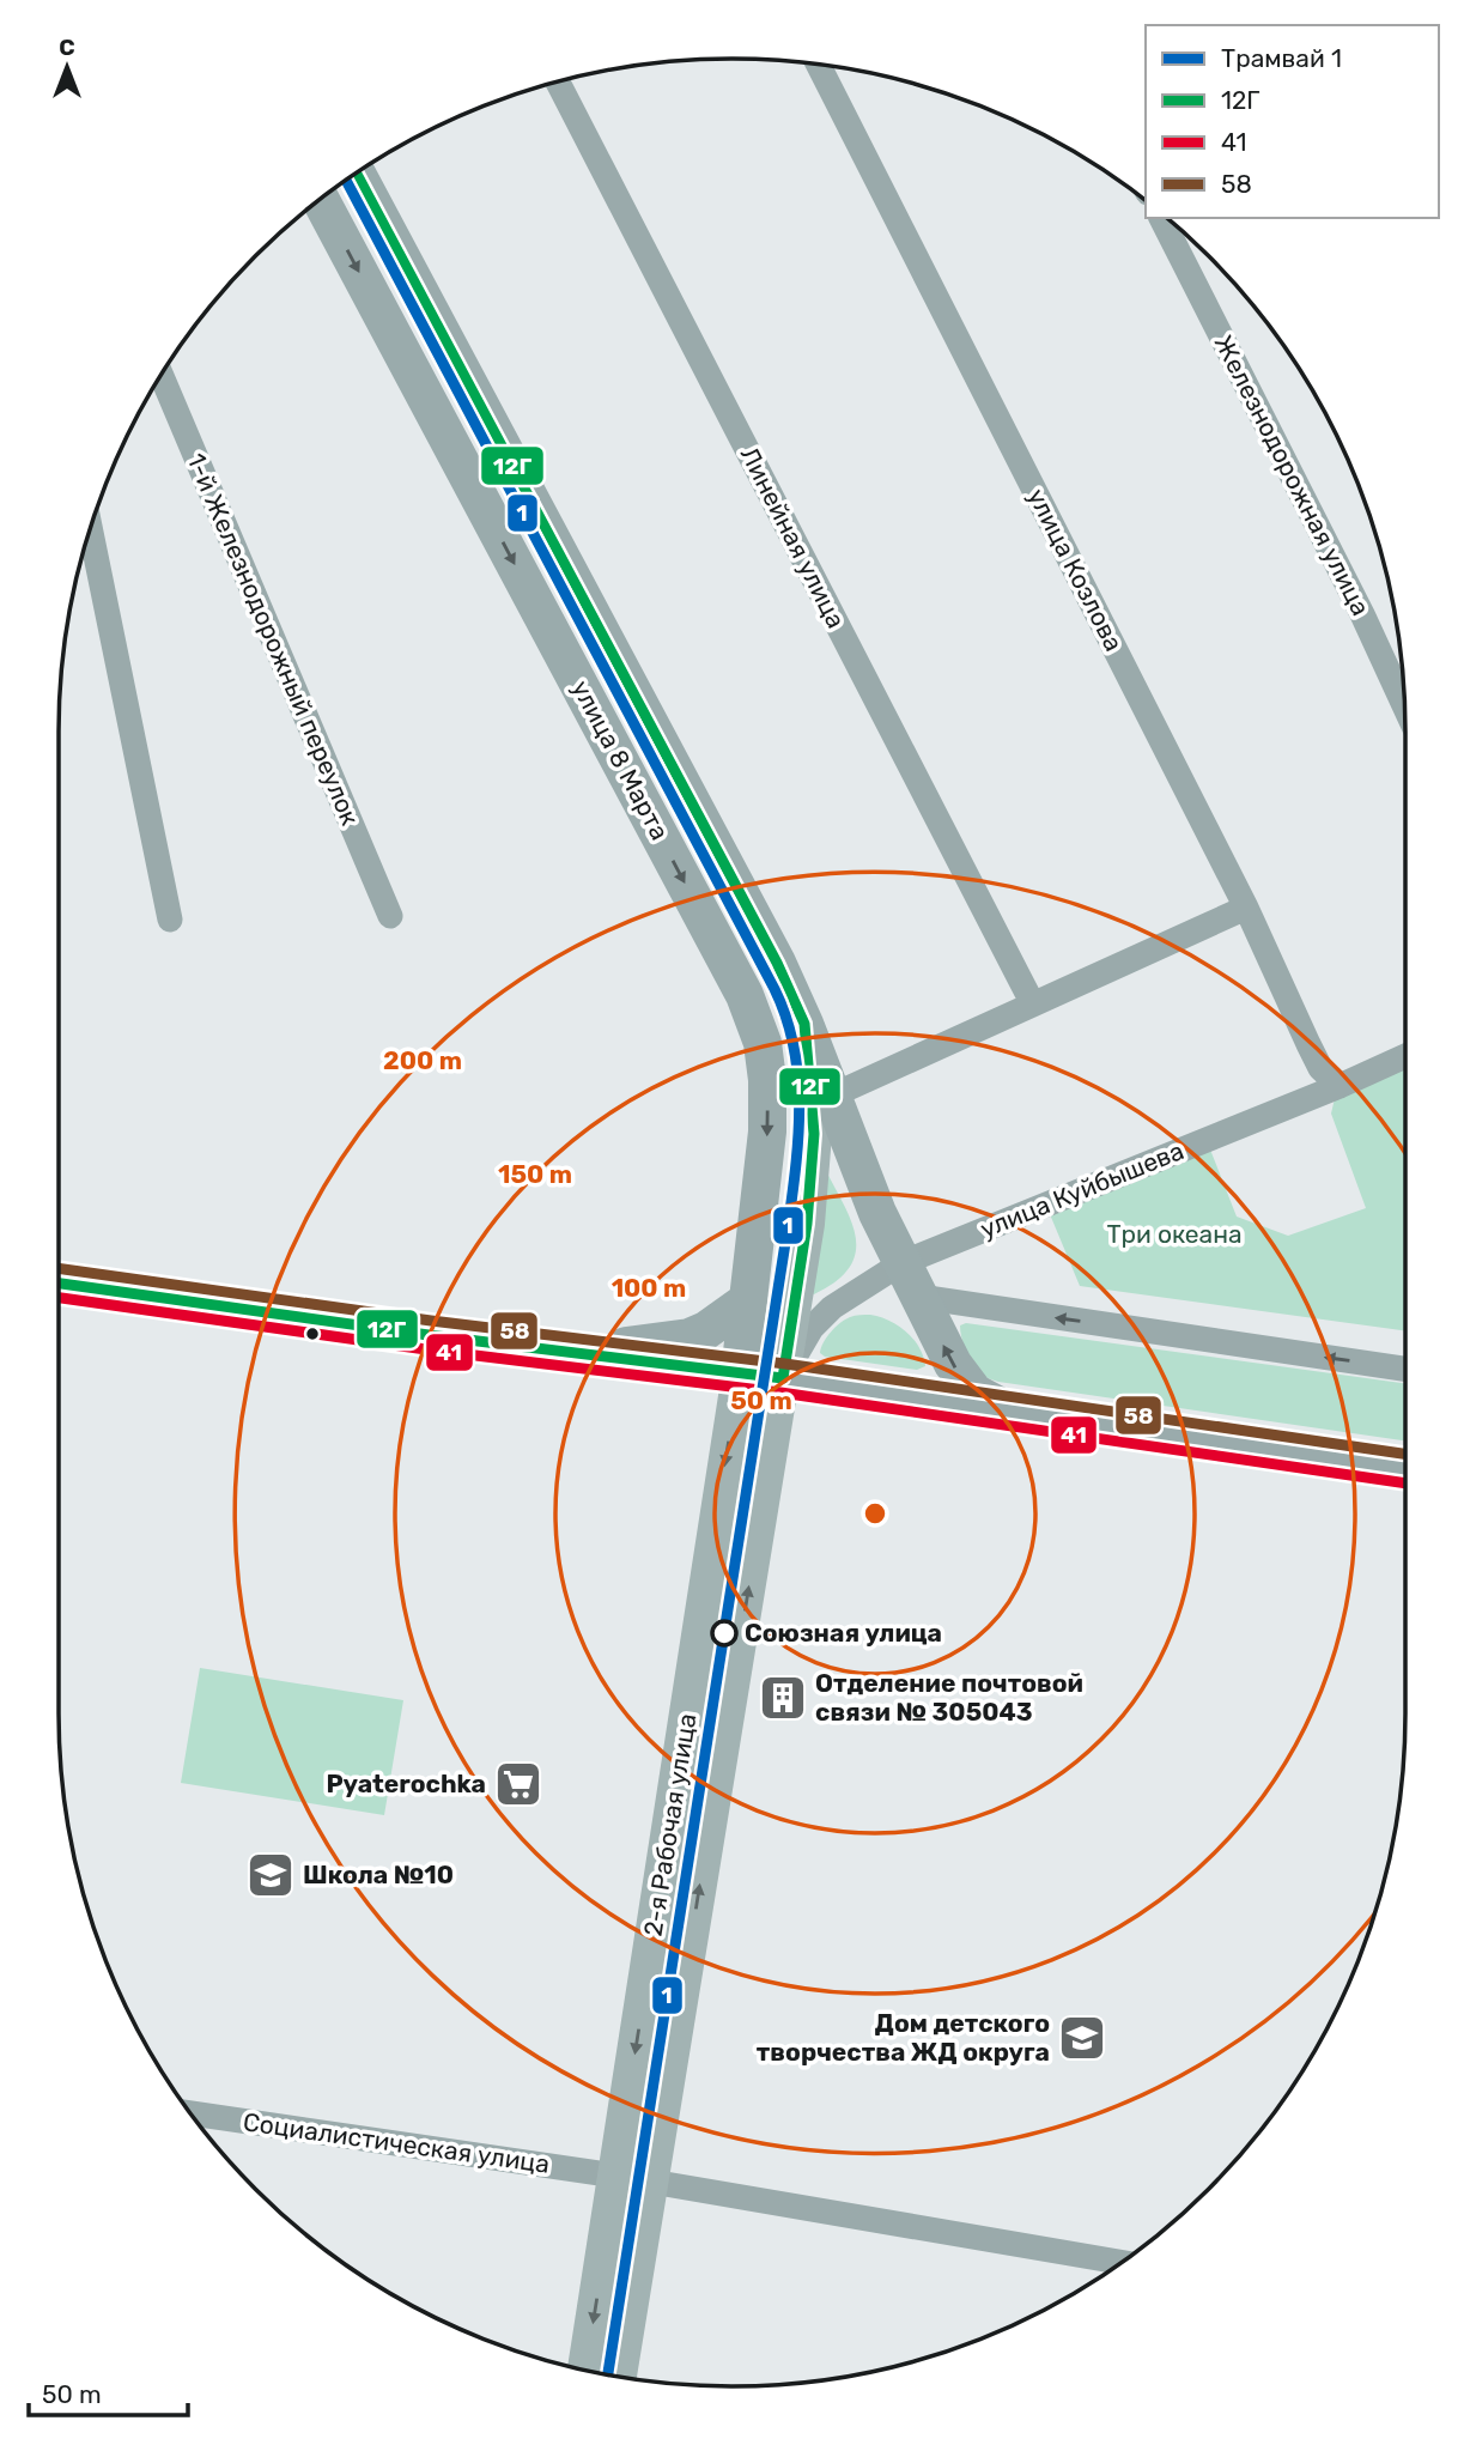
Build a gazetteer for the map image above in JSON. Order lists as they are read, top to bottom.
{
  "streets": {
    "main road": ["улица 8 Марта", "2-я Рабочая улица"],
    "street": [
      "Железнодорожная улица",
      "Линейная улица",
      "улица Козлова",
      "1-й Железнодорожный переулок",
      "улица Куйбышева",
      "Социалистическая улица"
    ]
  },
  "crossings": [
    ["улица Козлова", "улица Куйбышева"],
    ["улица 8 Марта", "улица Куйбышева"],
    ["улица 8 Марта", "2-я Рабочая улица"],
    ["улица Куйбышева", "2-я Рабочая улица"],
    ["2-я Рабочая улица", "Социалистическая улица"]
  ],
  "parks": ["Три океана"],
  "places": {
    "other": ["Союзная улица"],
    "building": ["Отделение почтовой связи № 305043"],
    "supermarket": ["Pyaterochka"],
    "school or university": ["Школа №10", "Дом детского творчества ЖД округа"]
  },
  "lines": [
    "transit line 12Г",
    "tram line 1",
    "transit line 58",
    "transit line 41"
  ],
  "legend": [
    "Трамвай 1",
    "12Г",
    "41",
    "58"
  ],
  "scale_bar": "50 m",
  "north": "top",
  "rings": [
    "200 m",
    "150 m",
    "100 m",
    "50 m"
  ]
}
